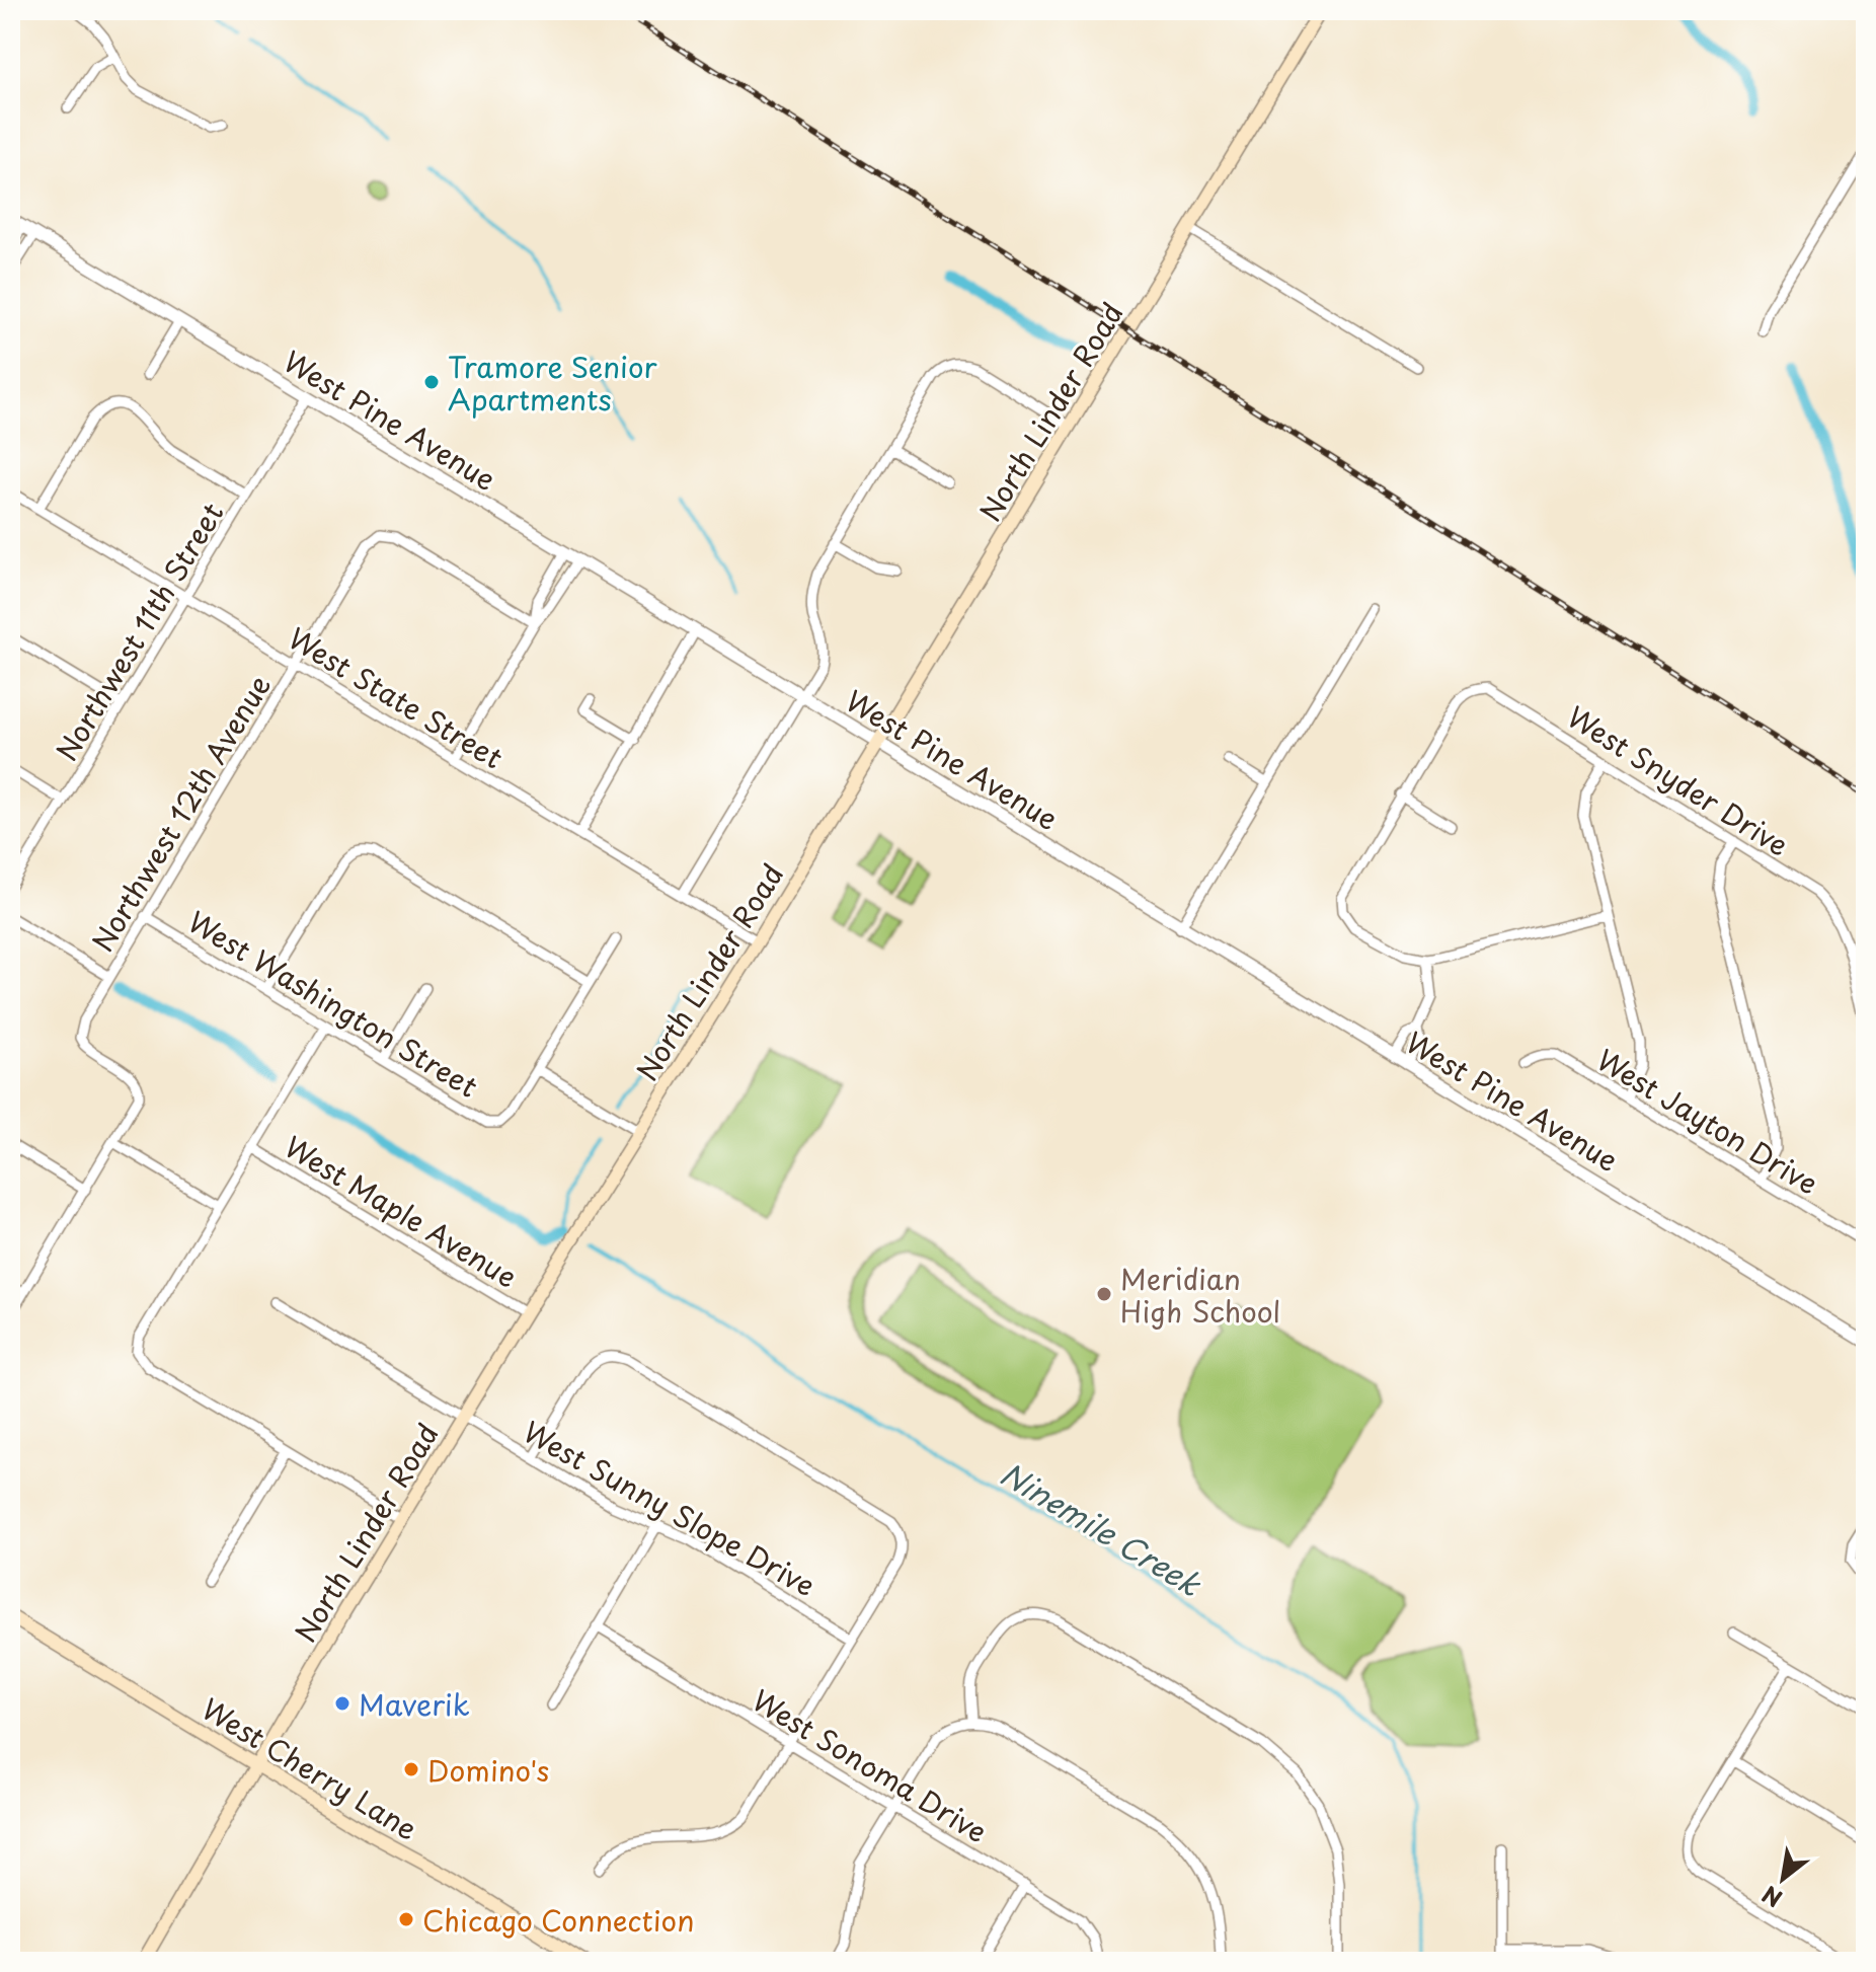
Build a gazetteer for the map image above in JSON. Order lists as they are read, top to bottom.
{
  "streets": {
    "main road": ["North Linder Road", "West Cherry Lane"],
    "street": [
      "West Pine Avenue",
      "Northwest 11th Street",
      "West State Street",
      "West Snyder Drive",
      "Northwest 12th Avenue",
      "West Washington Street",
      "West Jayton Drive",
      "West Maple Avenue",
      "West Sunny Slope Drive",
      "West Sonoma Drive"
    ]
  },
  "crossings": [
    ["North Linder Road", "West Pine Avenue"],
    ["North Linder Road", "West State Street"],
    ["North Linder Road", "West Maple Avenue"],
    ["North Linder Road", "West Sunny Slope Drive"],
    ["North Linder Road", "West Cherry Lane"],
    ["West Pine Avenue", "Northwest 11th Street"],
    ["Northwest 11th Street", "West State Street"],
    ["West State Street", "Northwest 12th Avenue"],
    ["Northwest 12th Avenue", "West Washington Street"]
  ],
  "water": ["Ninemile Creek"],
  "places": [
    "Tramore Senior Apartments",
    "Meridian High School",
    "Maverik",
    "Domino's",
    "Chicago Connection"
  ],
  "north": "bottom left"
}
